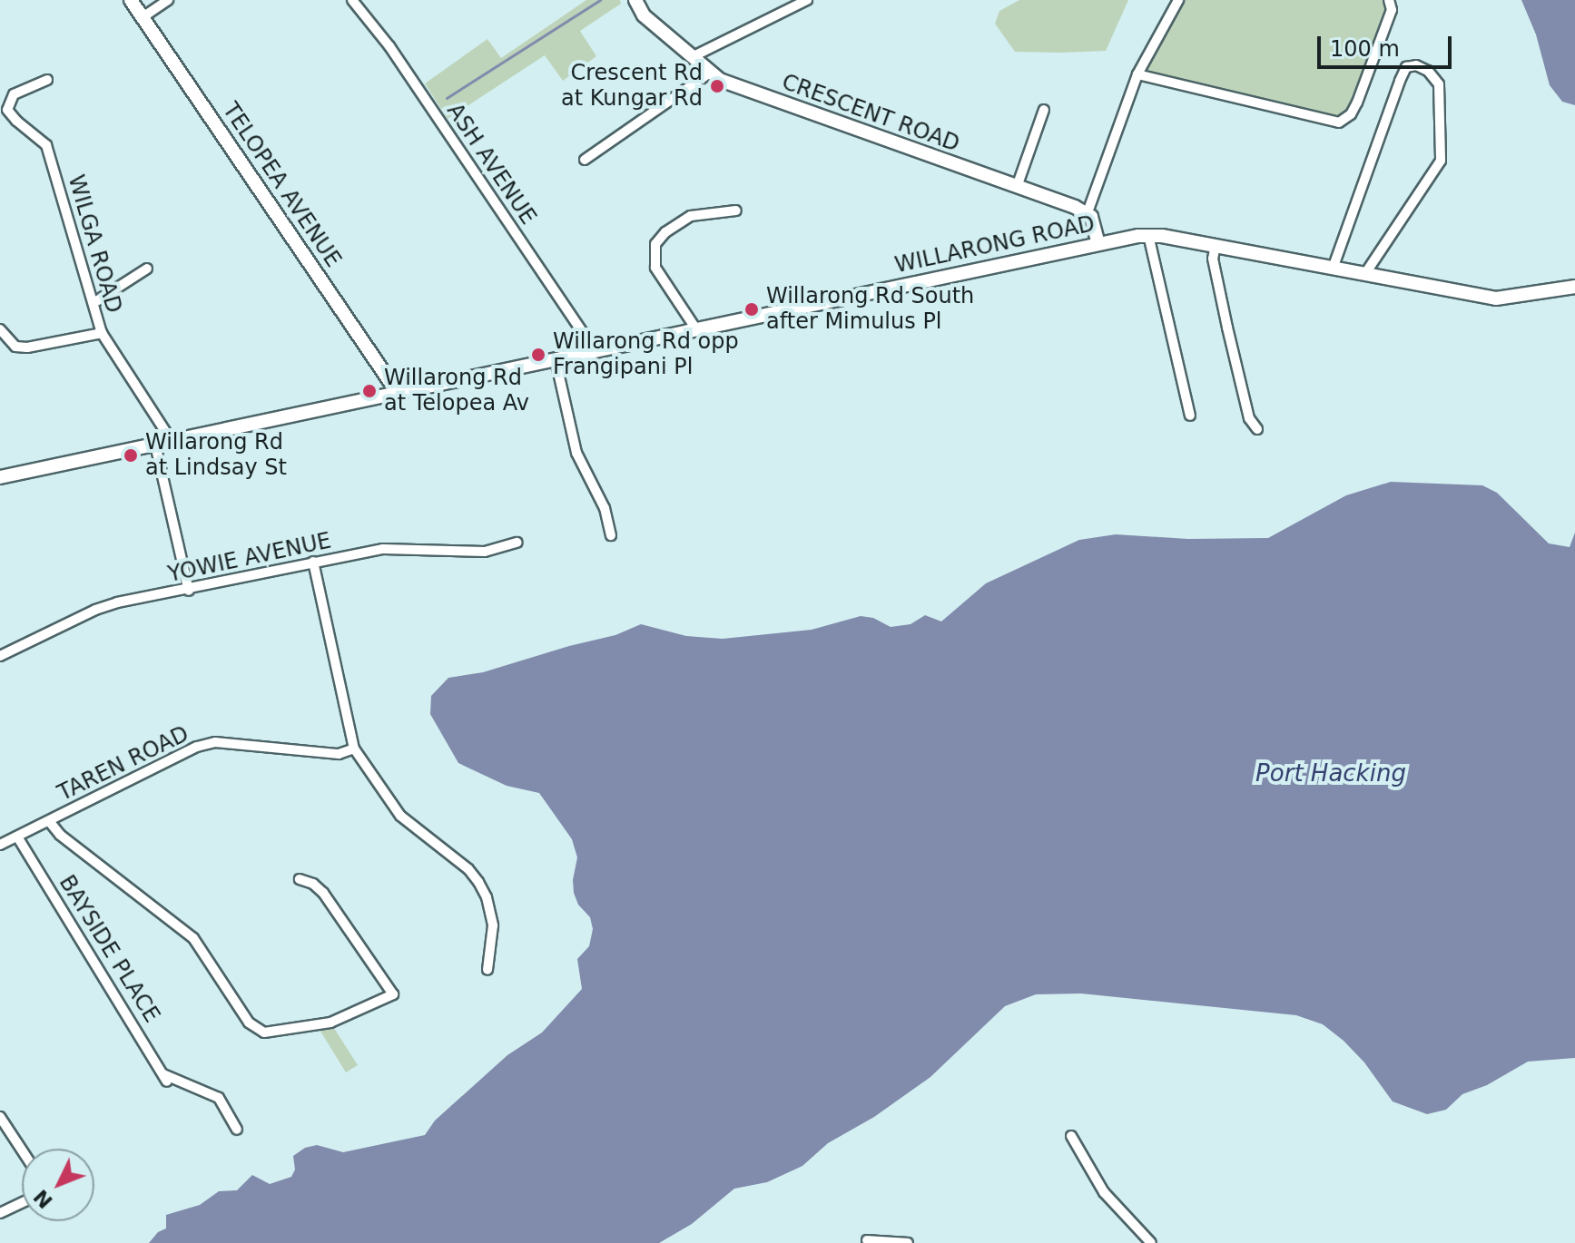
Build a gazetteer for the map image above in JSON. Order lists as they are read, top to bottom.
{
  "streets": {
    "street": [
      "CRESCENT ROAD",
      "ASH AVENUE",
      "TELOPEA AVENUE",
      "WILGA ROAD",
      "WILLARONG ROAD",
      "YOWIE AVENUE",
      "TAREN ROAD",
      "BAYSIDE PLACE"
    ]
  },
  "crossings": [
    ["ASH AVENUE", "WILLARONG ROAD"],
    ["TELOPEA AVENUE", "WILLARONG ROAD"],
    ["WILGA ROAD", "WILLARONG ROAD"],
    ["TAREN ROAD", "BAYSIDE PLACE"]
  ],
  "water": ["Port Hacking"],
  "places": [
    "Crescent Rd at Kungar Rd",
    "Willarong Rd South after Mimulus Pl",
    "Willarong Rd opp Frangipani Pl",
    "Willarong Rd at Telopea Av",
    "Willarong Rd at Lindsay St"
  ],
  "scale_bar": "100 m",
  "north": "bottom left"
}
